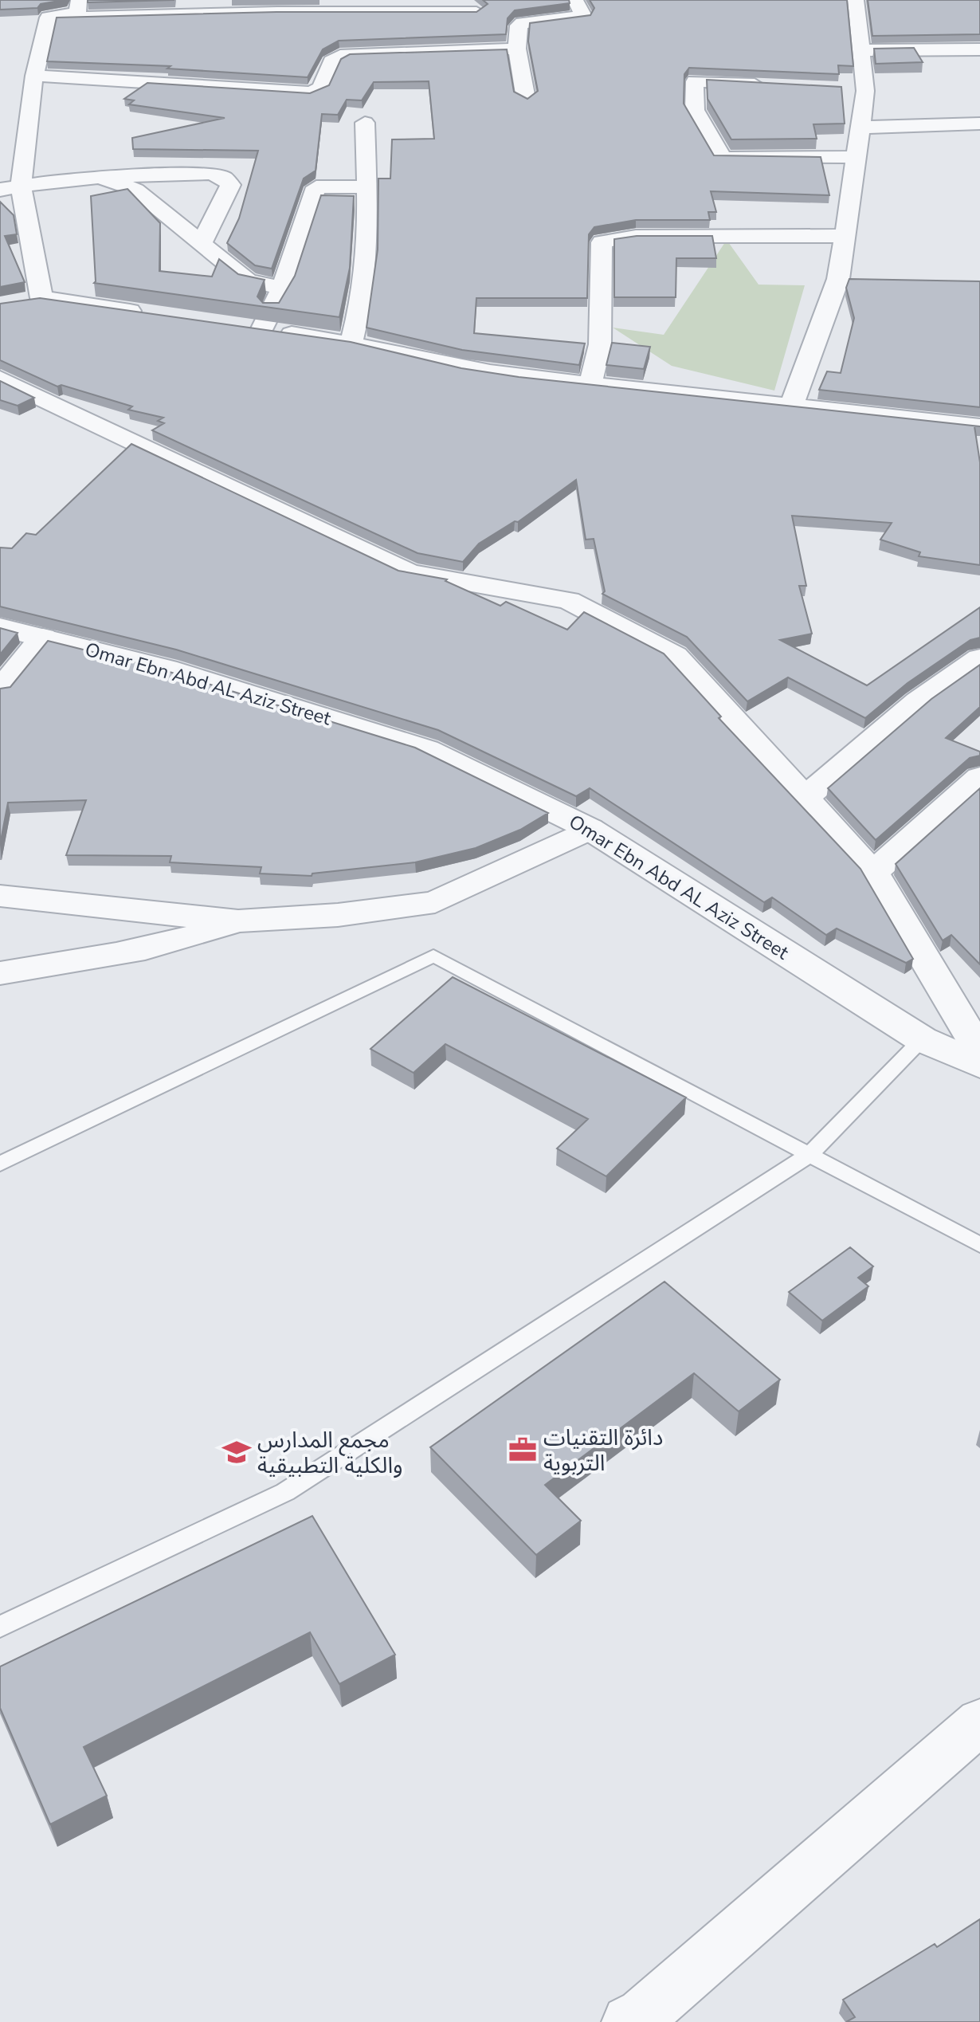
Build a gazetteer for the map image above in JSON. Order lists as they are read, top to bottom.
{
  "streets": {
    "street": ["Omar Ebn Abd AL Aziz Street"]
  },
  "places": {
    "office": ["دائرة التقنيات التربوية"],
    "school or university": ["مجمع المدارس والكلية التطبيقية"]
  }
}
